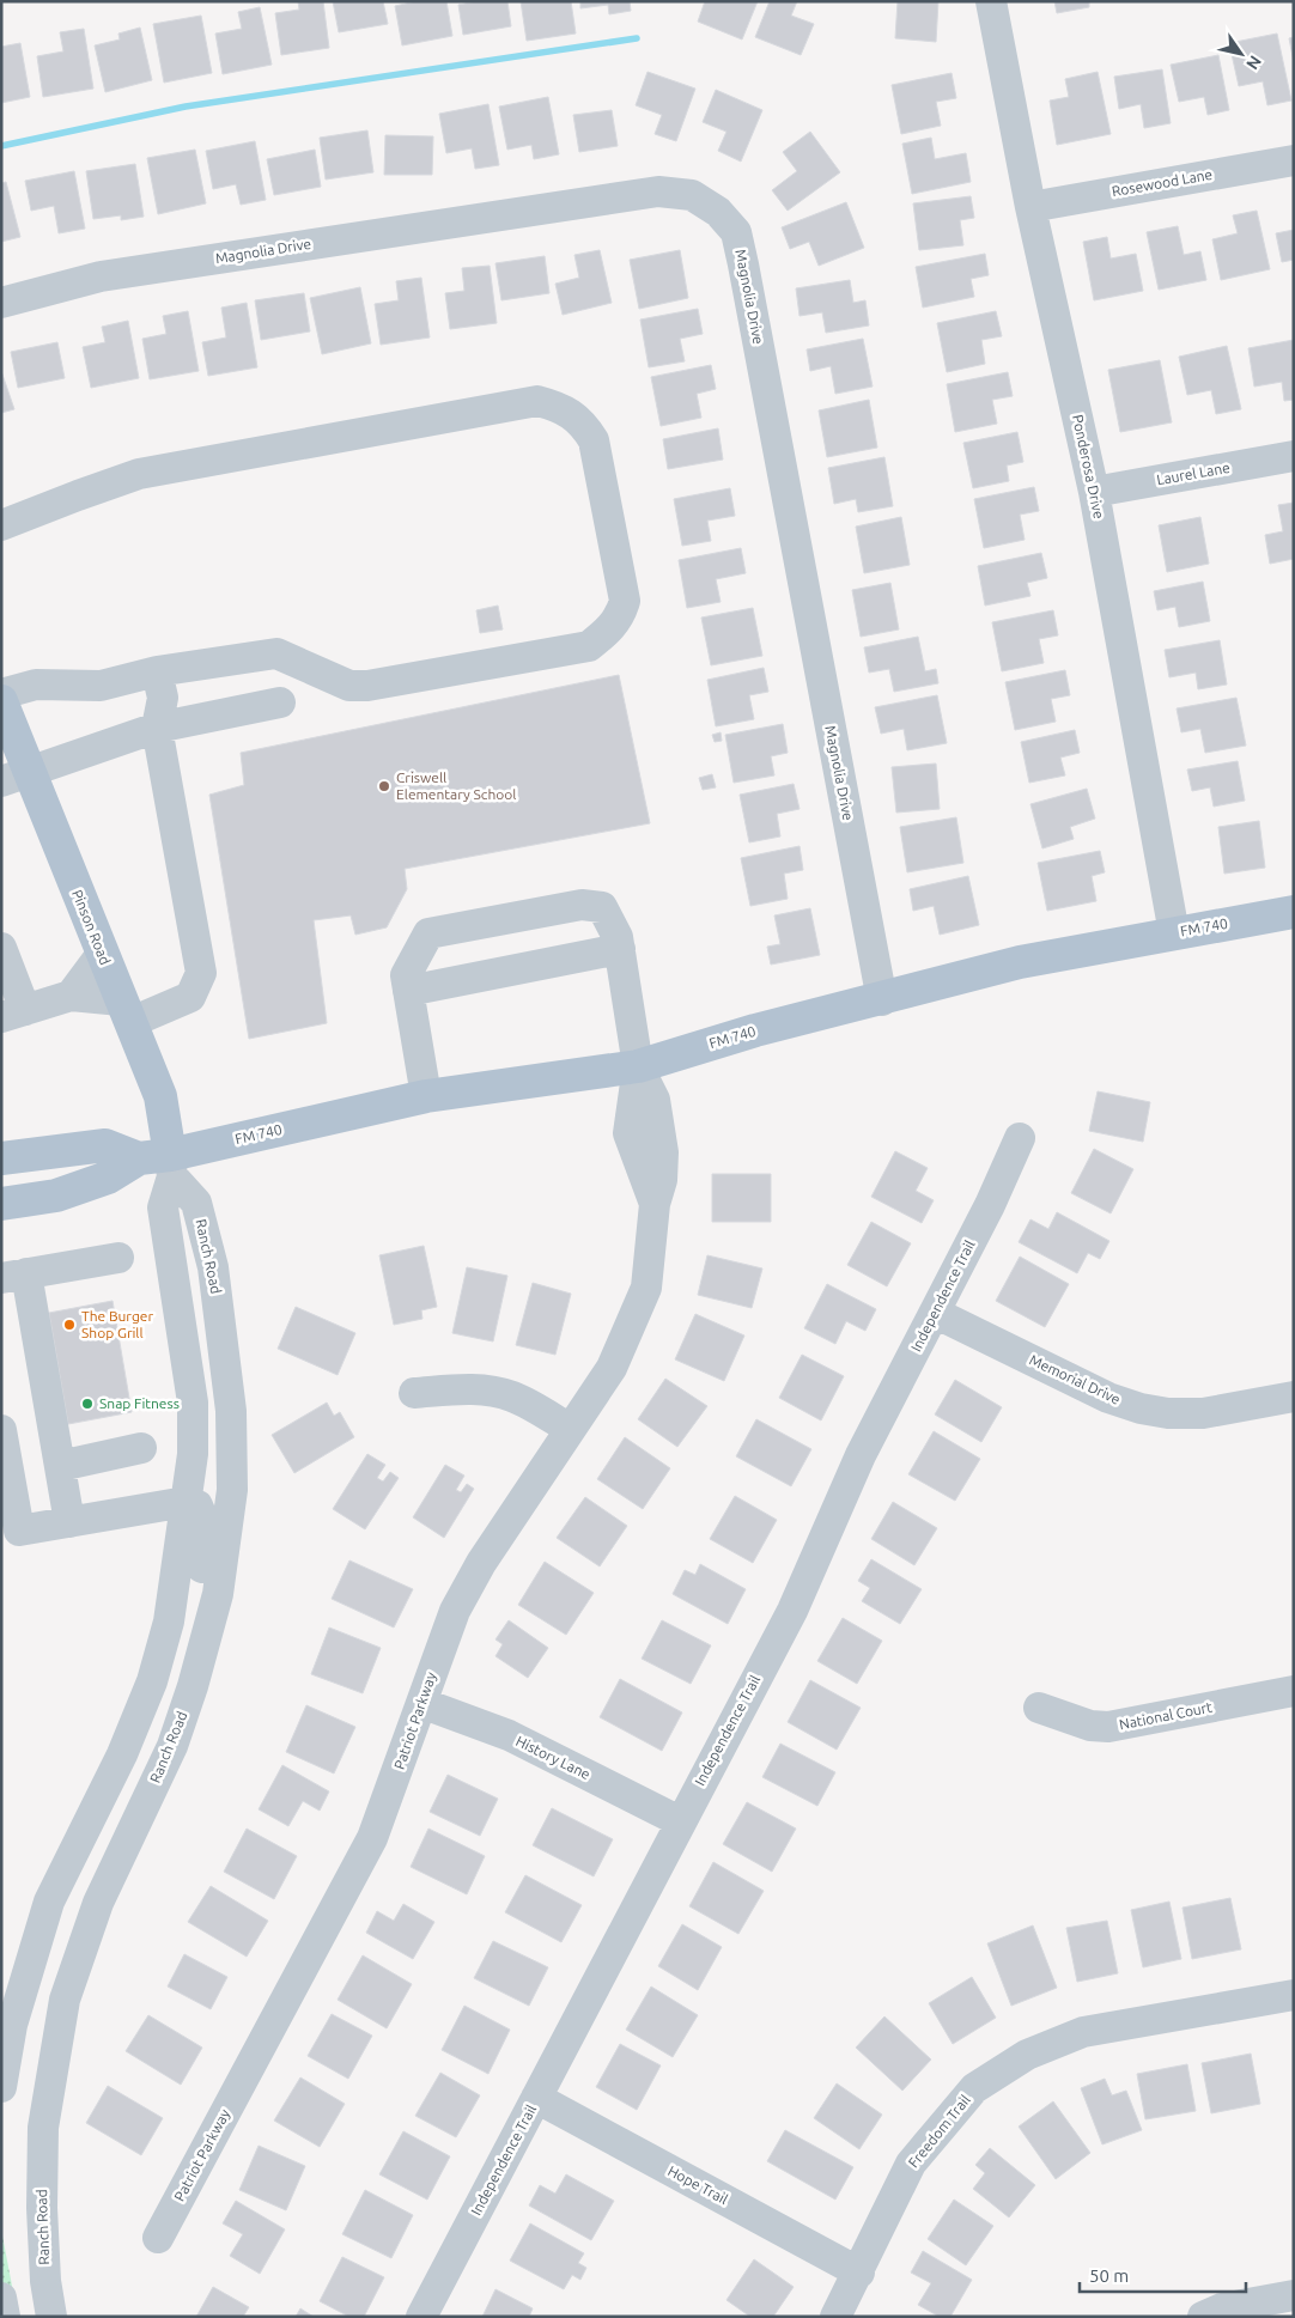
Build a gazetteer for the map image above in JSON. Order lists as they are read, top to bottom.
{
  "streets": {
    "main road": ["Pinson Road", "FM 740"],
    "street": [
      "Rosewood Lane",
      "Magnolia Drive",
      "Ponderosa Drive",
      "Laurel Lane",
      "Ranch Road",
      "Independence Trail",
      "Memorial Drive",
      "National Court",
      "Patriot Parkway",
      "History Lane",
      "Freedom Trail",
      "Hope Trail"
    ]
  },
  "crossings": [
    ["Rosewood Lane", "Ponderosa Drive"],
    ["Magnolia Drive", "FM 740"],
    ["Ponderosa Drive", "Laurel Lane"],
    ["Ponderosa Drive", "FM 740"],
    ["Pinson Road", "FM 740"],
    ["Pinson Road", "Ranch Road"],
    ["FM 740", "Ranch Road"],
    ["FM 740", "Patriot Parkway"],
    ["Independence Trail", "Memorial Drive"],
    ["Independence Trail", "History Lane"],
    ["Independence Trail", "Hope Trail"],
    ["Patriot Parkway", "History Lane"],
    ["Freedom Trail", "Hope Trail"]
  ],
  "places": ["Criswell Elementary School", "The Burger Shop Grill", "Snap Fitness"],
  "scale_bar": "50 m",
  "north": "bottom right"
}
